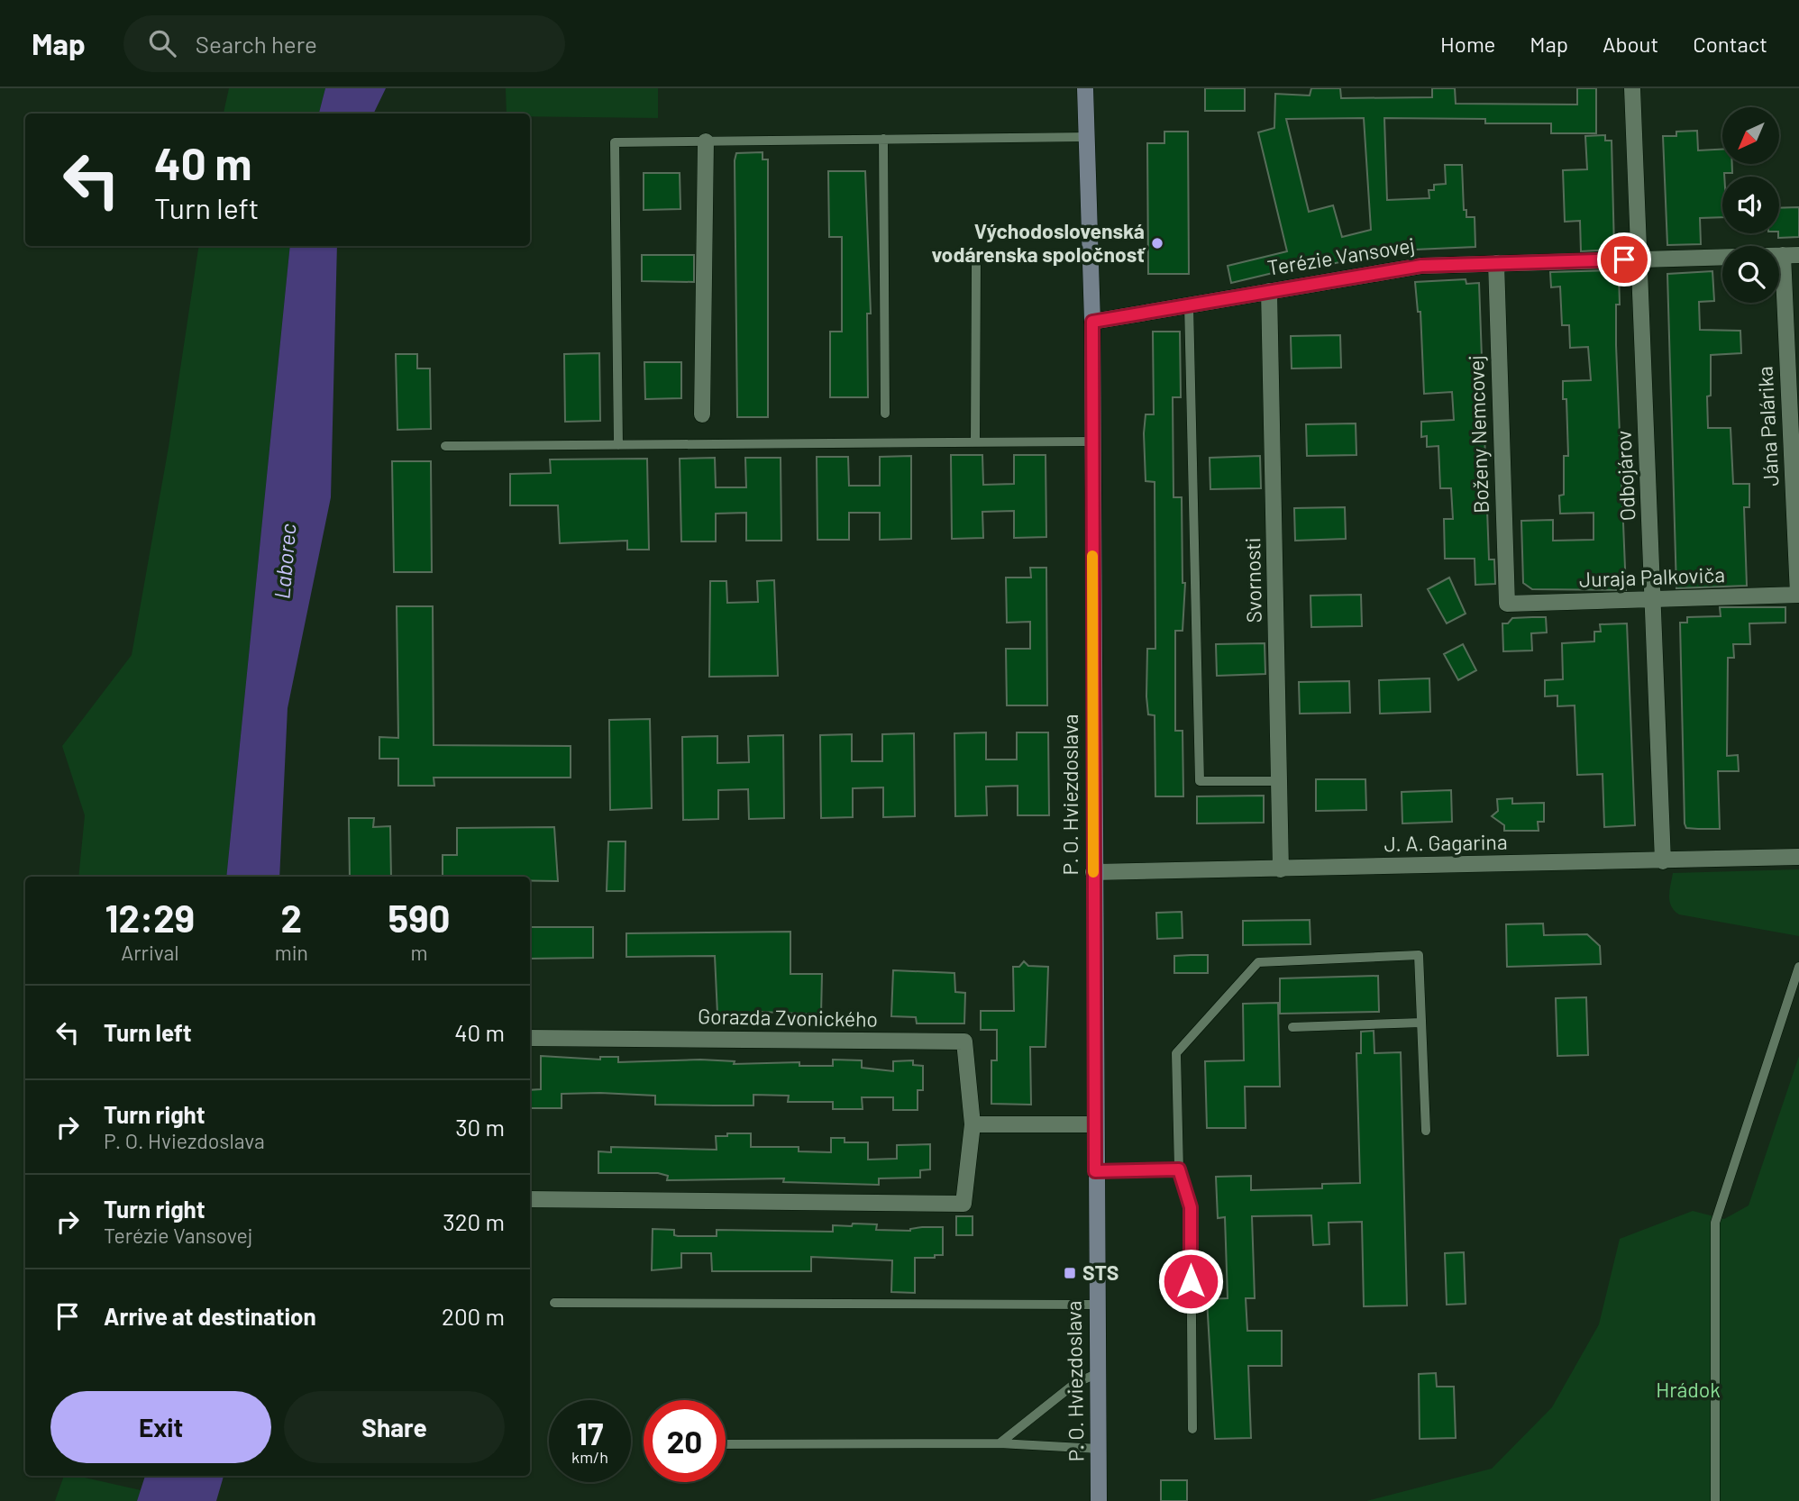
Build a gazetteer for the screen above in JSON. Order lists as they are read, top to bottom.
{
  "streets": {
    "street": [
      "Terézie Vansovej",
      "Jána Palárika",
      "Boženy Nemcovej",
      "Odbojárov",
      "Juraja Palkoviča",
      "Svornosti",
      "P. O. Hviezdoslava",
      "J. A. Gagarina",
      "Gorazda Zvonického"
    ]
  },
  "crossings": [
    ["Terézie Vansovej", "Jána Palárika"],
    ["Terézie Vansovej", "Boženy Nemcovej"],
    ["Terézie Vansovej", "Odbojárov"],
    ["Terézie Vansovej", "Svornosti"],
    ["Terézie Vansovej", "P. O. Hviezdoslava"],
    ["Jána Palárika", "Juraja Palkoviča"],
    ["Boženy Nemcovej", "Juraja Palkoviča"],
    ["Odbojárov", "Juraja Palkoviča"],
    ["Odbojárov", "J. A. Gagarina"],
    ["Svornosti", "J. A. Gagarina"],
    ["P. O. Hviezdoslava", "J. A. Gagarina"]
  ],
  "water": ["Laborec"],
  "parks": ["Hrádok"],
  "places": {
    "other": ["Východoslovenská vodárenska spoločnosť"],
    "transit": ["STS"]
  },
  "north": "bottom left",
  "page": {
    "header": "Map",
    "search": "Search here",
    "nav": [
      "Home",
      "Map",
      "About",
      "Contact"
    ],
    "turn": ["40 m", "Turn left"],
    "eta": [
      "12:29",
      "Arrival",
      "2",
      "min",
      "590",
      "m"
    ],
    "list": [
      {
        "name": "Turn left",
        "value": "40 m"
      },
      {
        "name": "Turn right",
        "note": "P. O. Hviezdoslava",
        "value": "30 m"
      },
      {
        "name": "Turn right",
        "note": "Terézie Vansovej",
        "value": "320 m"
      },
      {
        "name": "Arrive at destination",
        "value": "200 m"
      }
    ],
    "buttons": ["Exit", "Share"],
    "speed": "17 km/h",
    "limit": "20"
  }
}
